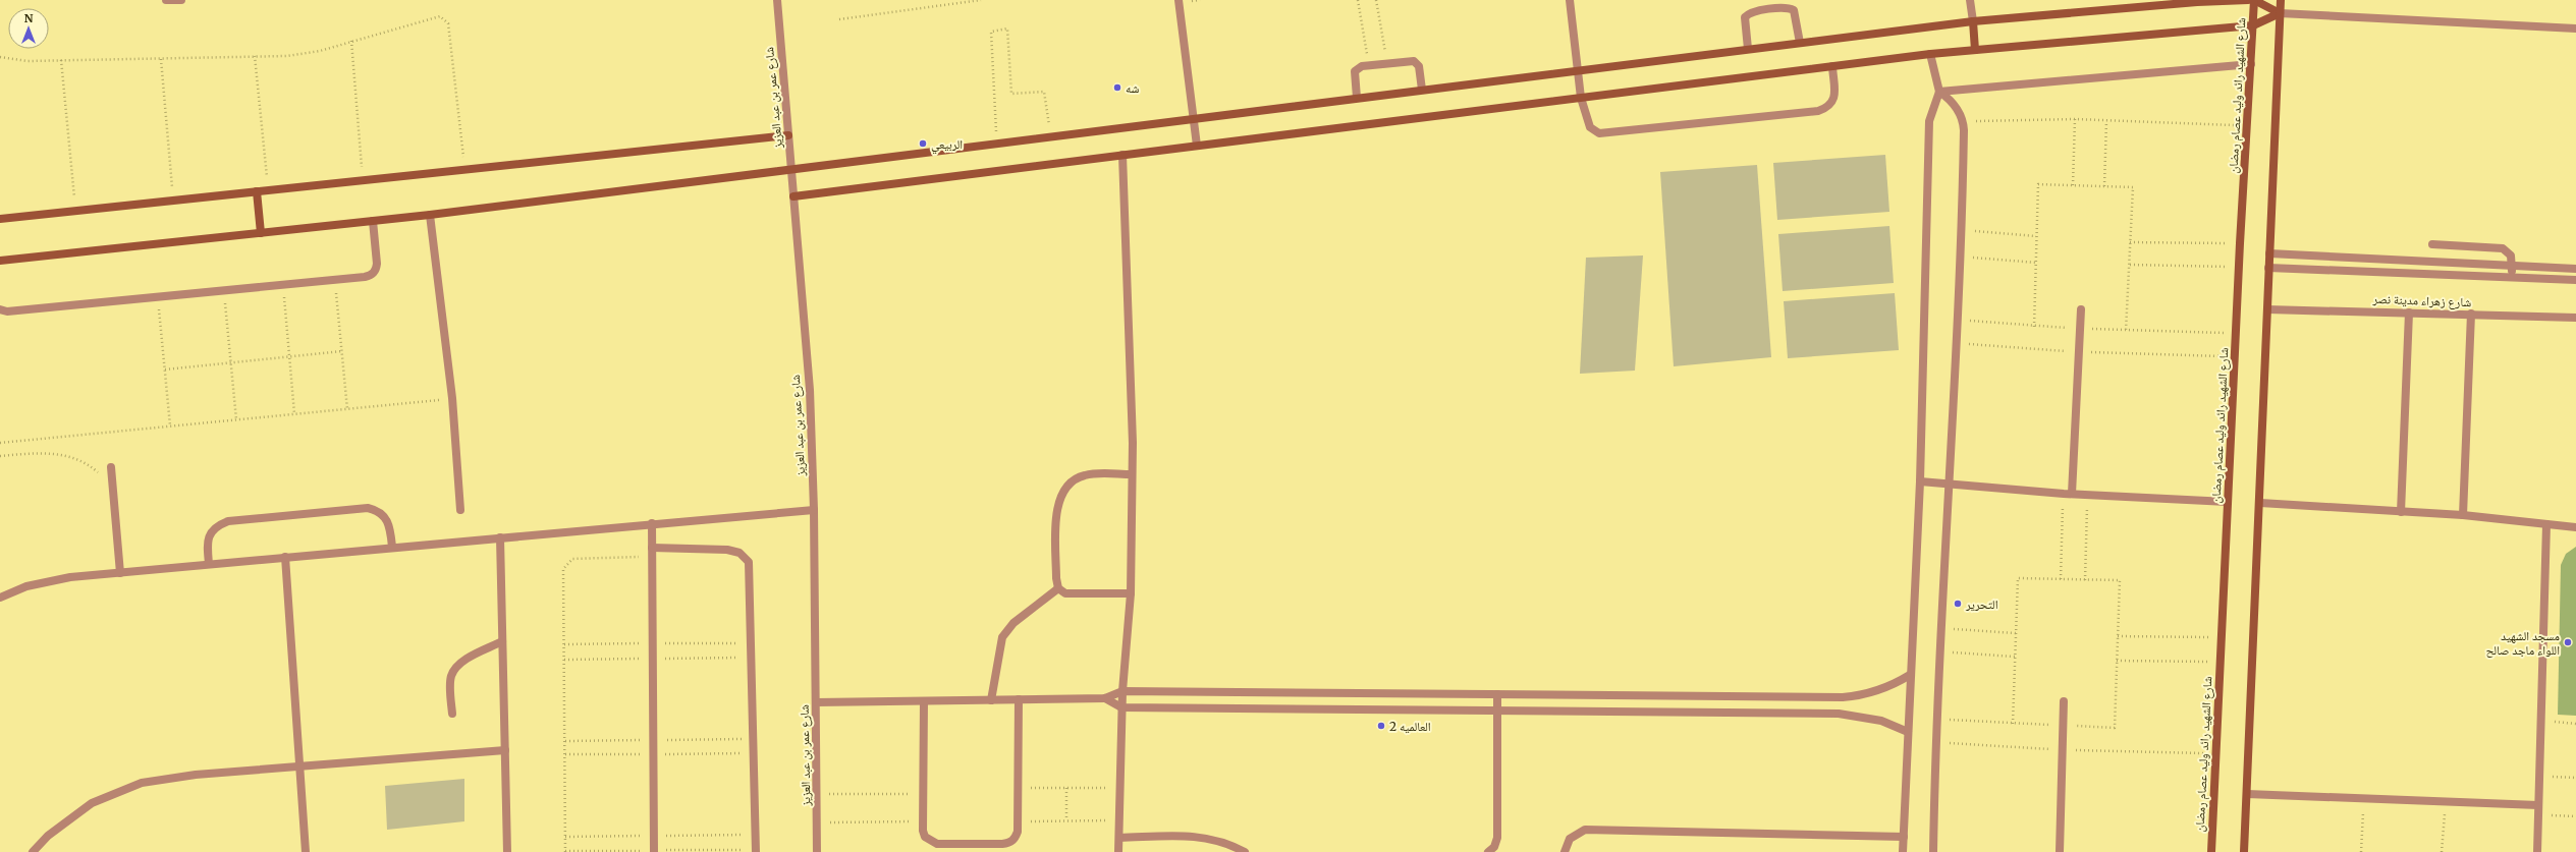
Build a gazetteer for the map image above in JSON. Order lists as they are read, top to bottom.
{
  "streets": {
    "street": ["شارع الشهيد رائد وليد عصام رمضان", "شارع عمر بن عبد العزيز", "شارع زهراء مدينة نصر"]
  },
  "places": [
    "شه",
    "الربيعي",
    "التحرير",
    "مسجد الشهيد اللواء ماجد صالح",
    "العالميه 2"
  ],
  "north": "top"
}
